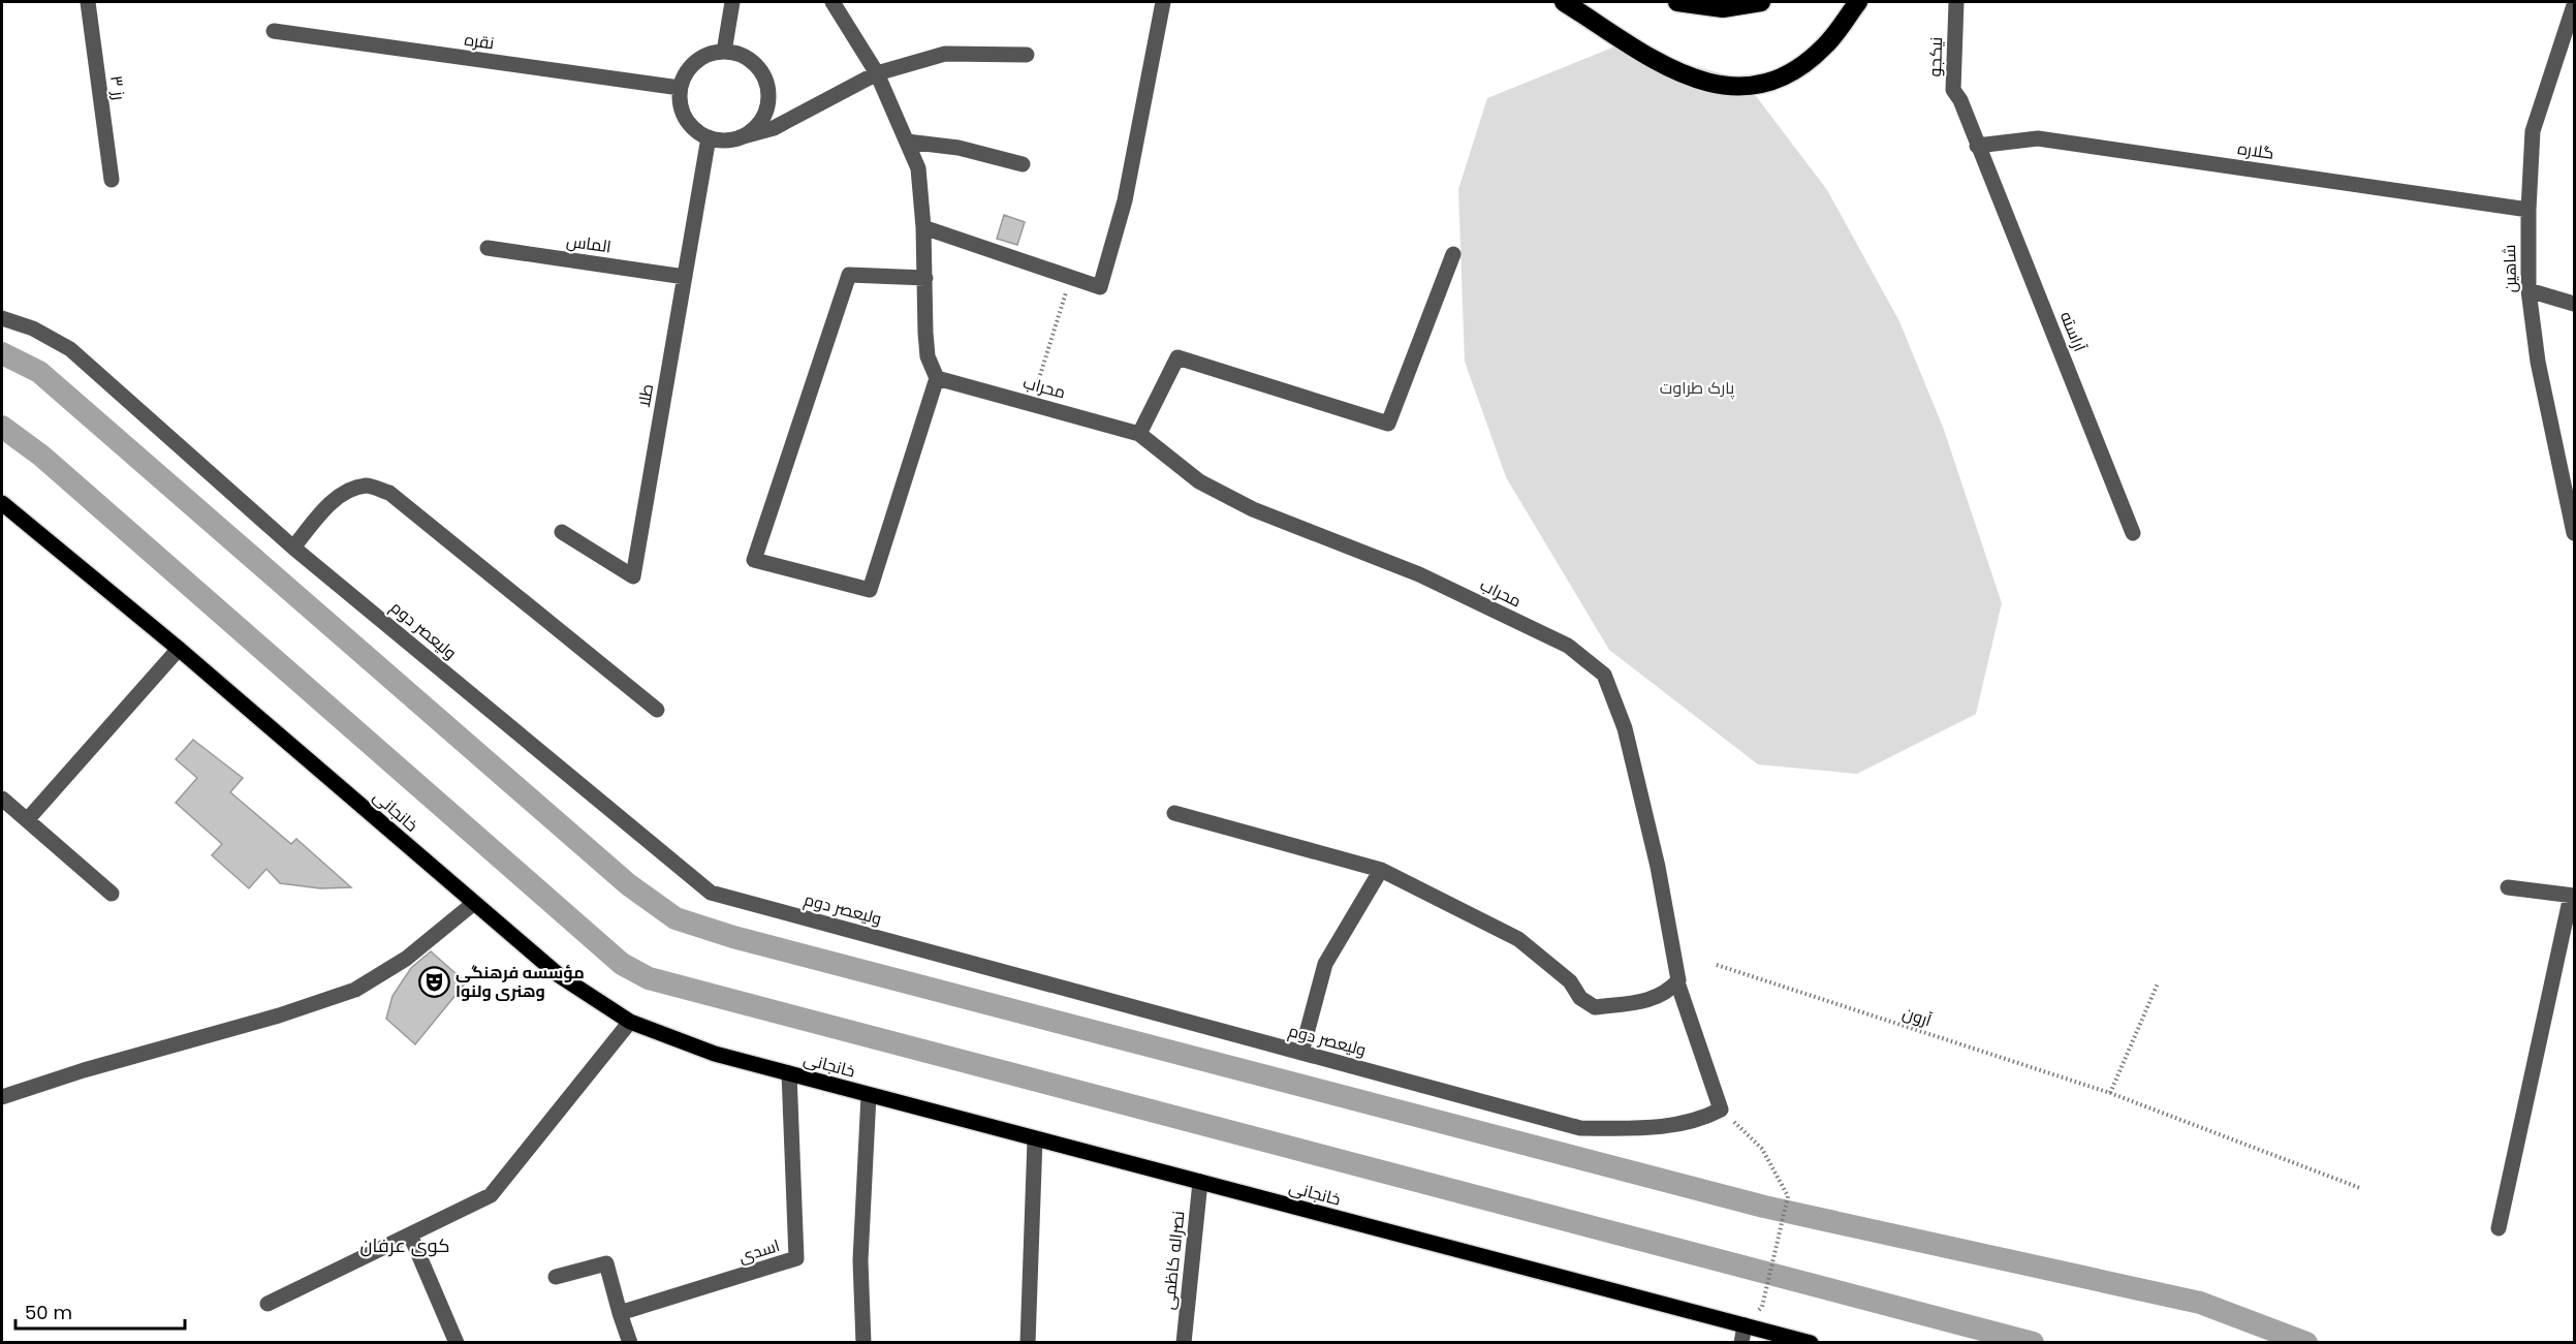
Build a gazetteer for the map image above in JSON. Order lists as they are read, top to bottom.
{
  "streets": {
    "main road": ["خانجانی"],
    "street": [
      "نقره",
      "نیکجو",
      "رز ۳",
      "گلاره",
      "الماس",
      "شاهین",
      "آراسته",
      "محراب",
      "طلا",
      "ولیعصر دوم",
      "اسدی",
      "نصراله کاظمی"
    ],
    "path": ["آرون"]
  },
  "crossings": [
    ["نقره", "طلا"],
    ["نیکجو", "گلاره"],
    ["نیکجو", "آراسته"],
    ["گلاره", "شاهین"],
    ["گلاره", "آراسته"],
    ["الماس", "طلا"],
    ["خانجانی", "اسدی"],
    ["خانجانی", "نصراله کاظمی"]
  ],
  "districts": ["کوی عرفان"],
  "parks": ["پارک طراوت"],
  "places": {
    "theatre": ["مؤسسه فرهنگی وهنری ولنوا"]
  },
  "scale_bar": "50 m"
}
